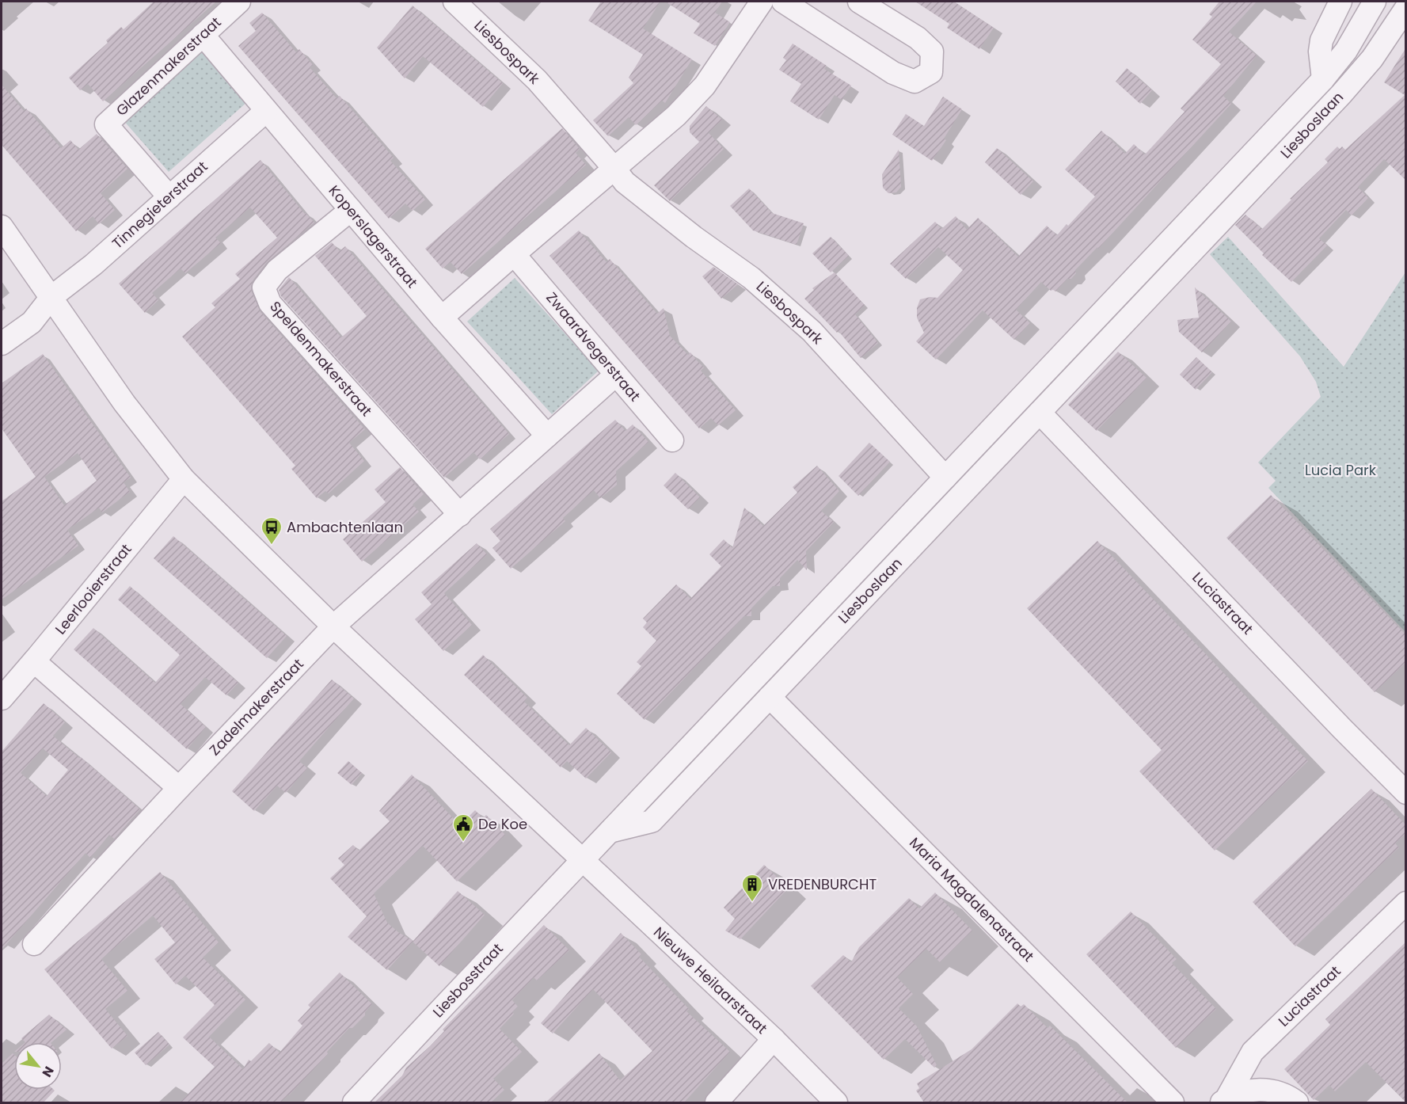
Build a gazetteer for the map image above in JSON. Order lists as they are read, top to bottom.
{
  "streets": {
    "street": [
      "Liesbospark",
      "Glazenmakerstraat",
      "Liesboslaan",
      "Tinnegieterstraat",
      "Koperslagerstraat",
      "Zwaardvegerstraat",
      "Speldenmakerstraat",
      "Leerlooierstraat",
      "Luciastraat",
      "Zadelmakerstraat",
      "Maria Magdalenastraat",
      "Liesbosstraat",
      "Nieuwe Heilaarstraat"
    ]
  },
  "crossings": [
    ["Liesbospark", "Liesboslaan"],
    ["Glazenmakerstraat", "Tinnegieterstraat"],
    ["Glazenmakerstraat", "Koperslagerstraat"],
    ["Liesboslaan", "Luciastraat"],
    ["Liesboslaan", "Maria Magdalenastraat"],
    ["Liesboslaan", "Liesbosstraat"],
    ["Liesboslaan", "Nieuwe Heilaarstraat"],
    ["Tinnegieterstraat", "Koperslagerstraat"],
    ["Koperslagerstraat", "Speldenmakerstraat"],
    ["Liesbosstraat", "Nieuwe Heilaarstraat"]
  ],
  "parks": ["Lucia Park"],
  "places": {
    "bus stop": ["Ambachtenlaan"],
    "public building": ["De Koe"],
    "building": ["VREDENBURCHT"]
  },
  "north": "bottom right"
}
